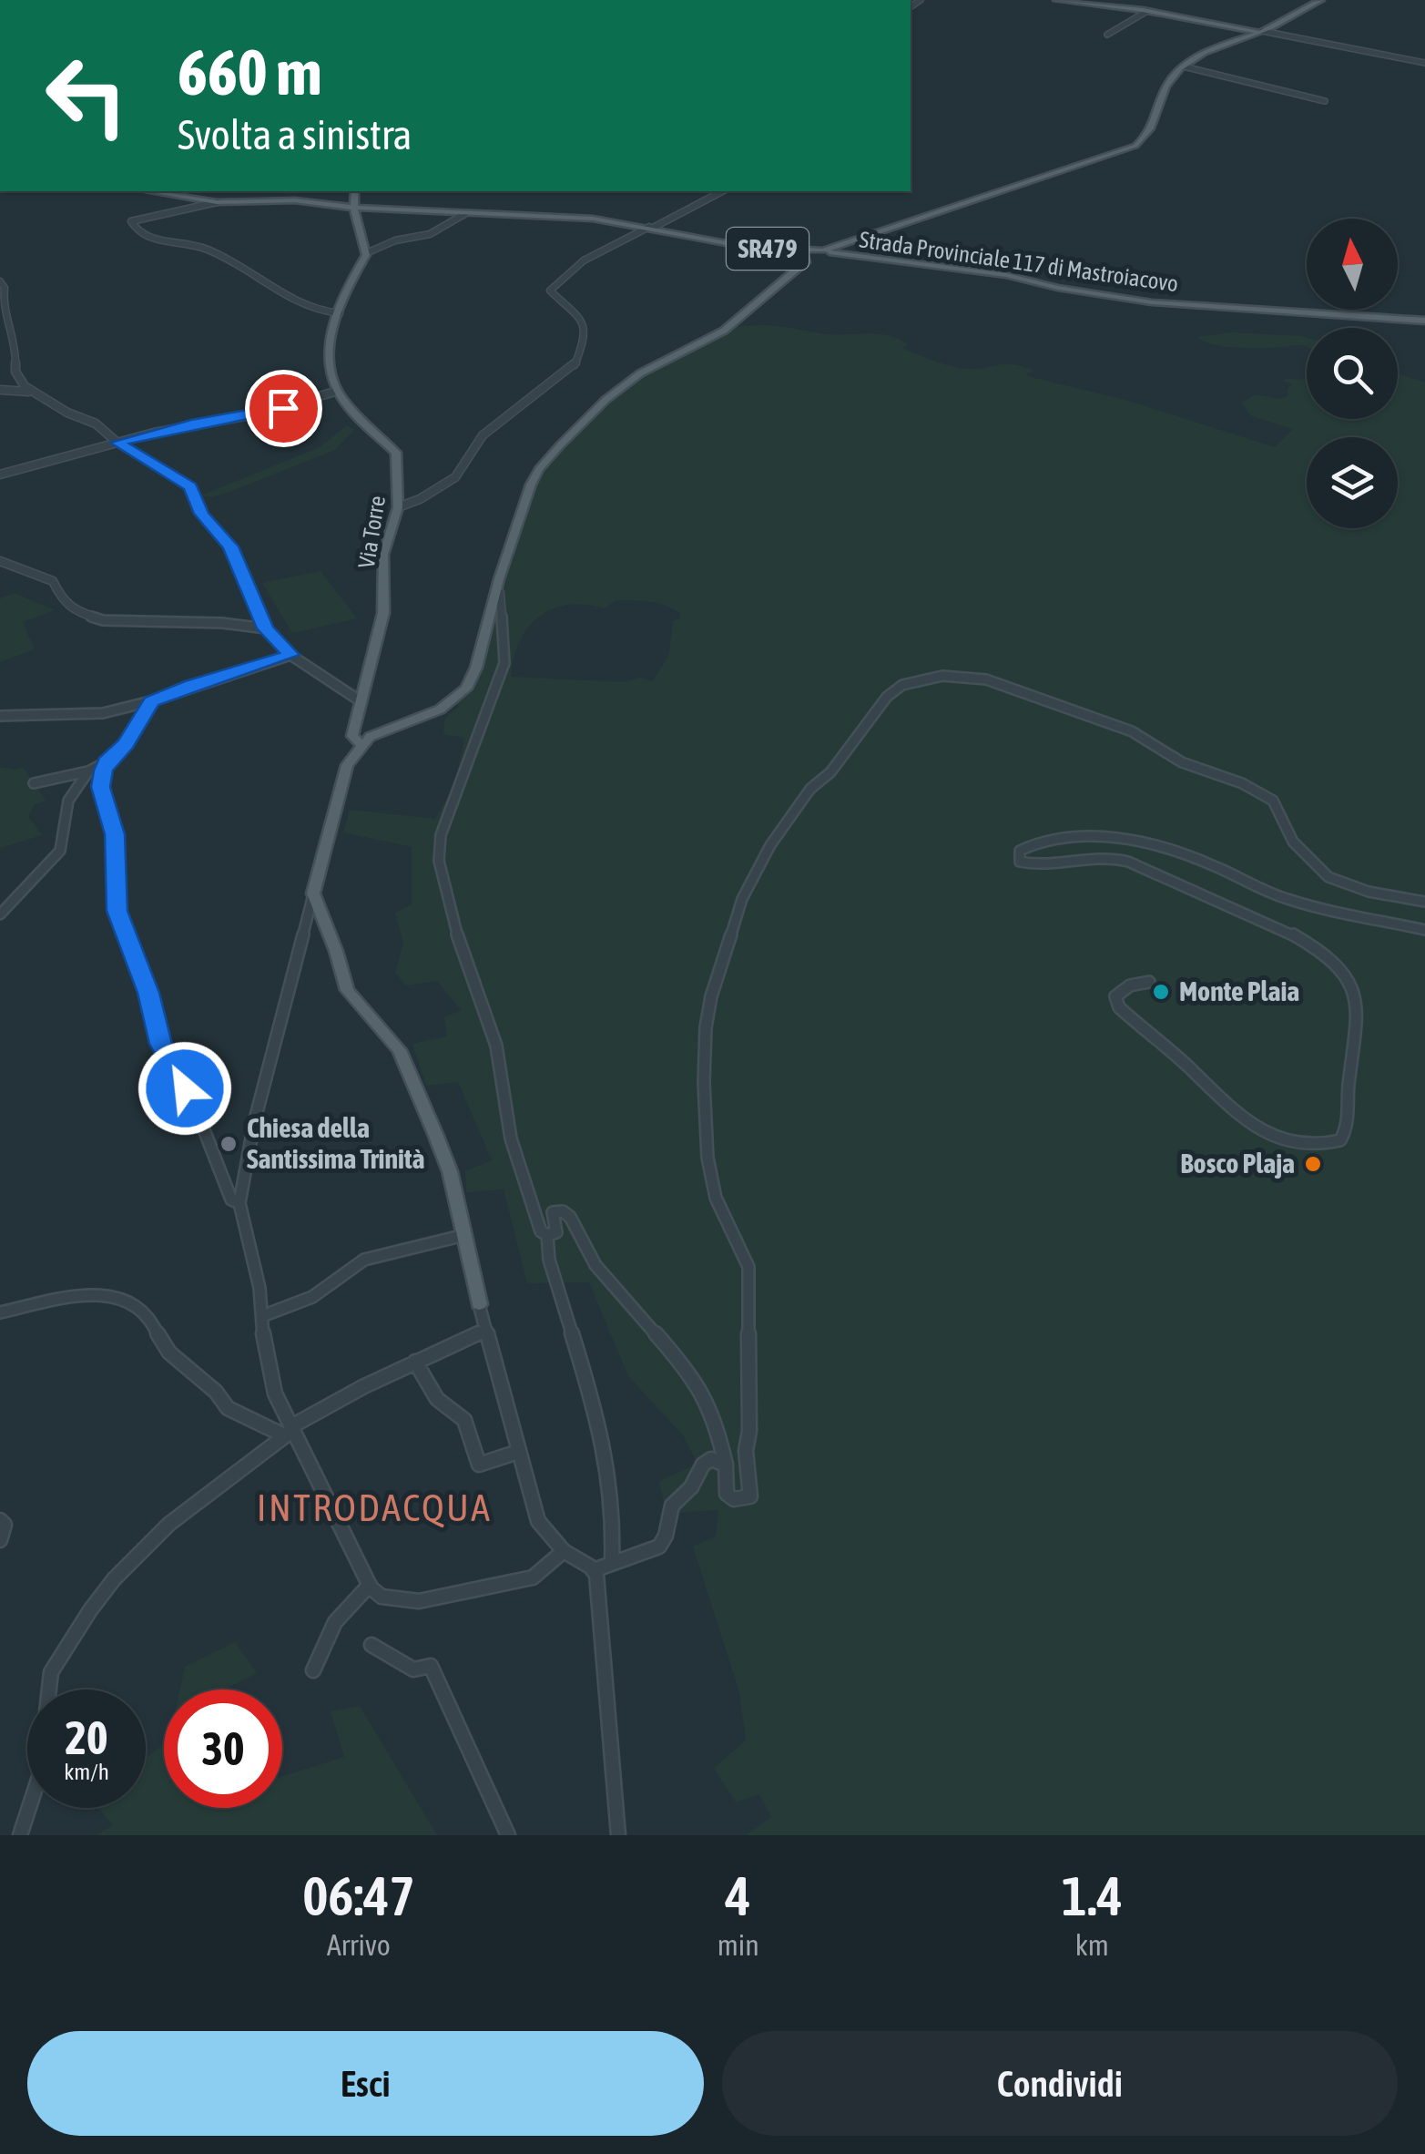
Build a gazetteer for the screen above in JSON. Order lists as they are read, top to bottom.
{
  "streets": {
    "main road": ["SR479", "Strada Provinciale 117 di Mastroiacovo", "Via Torre"]
  },
  "crossings": [
    ["SR479", "Strada Provinciale 117 di Mastroiacovo"]
  ],
  "districts": ["INTRODACQUA"],
  "places": ["Monte Plaia", "Chiesa della Santissima Trinità", "Bosco Plaja"],
  "north": "top",
  "page": {
    "turn": ["660 m", "Svolta a sinistra"],
    "speed": "20 km/h",
    "limit": "30",
    "eta": [
      "06:47",
      "Arrivo",
      "4",
      "min",
      "1.4",
      "km"
    ],
    "buttons": ["Esci", "Condividi"]
  }
}
